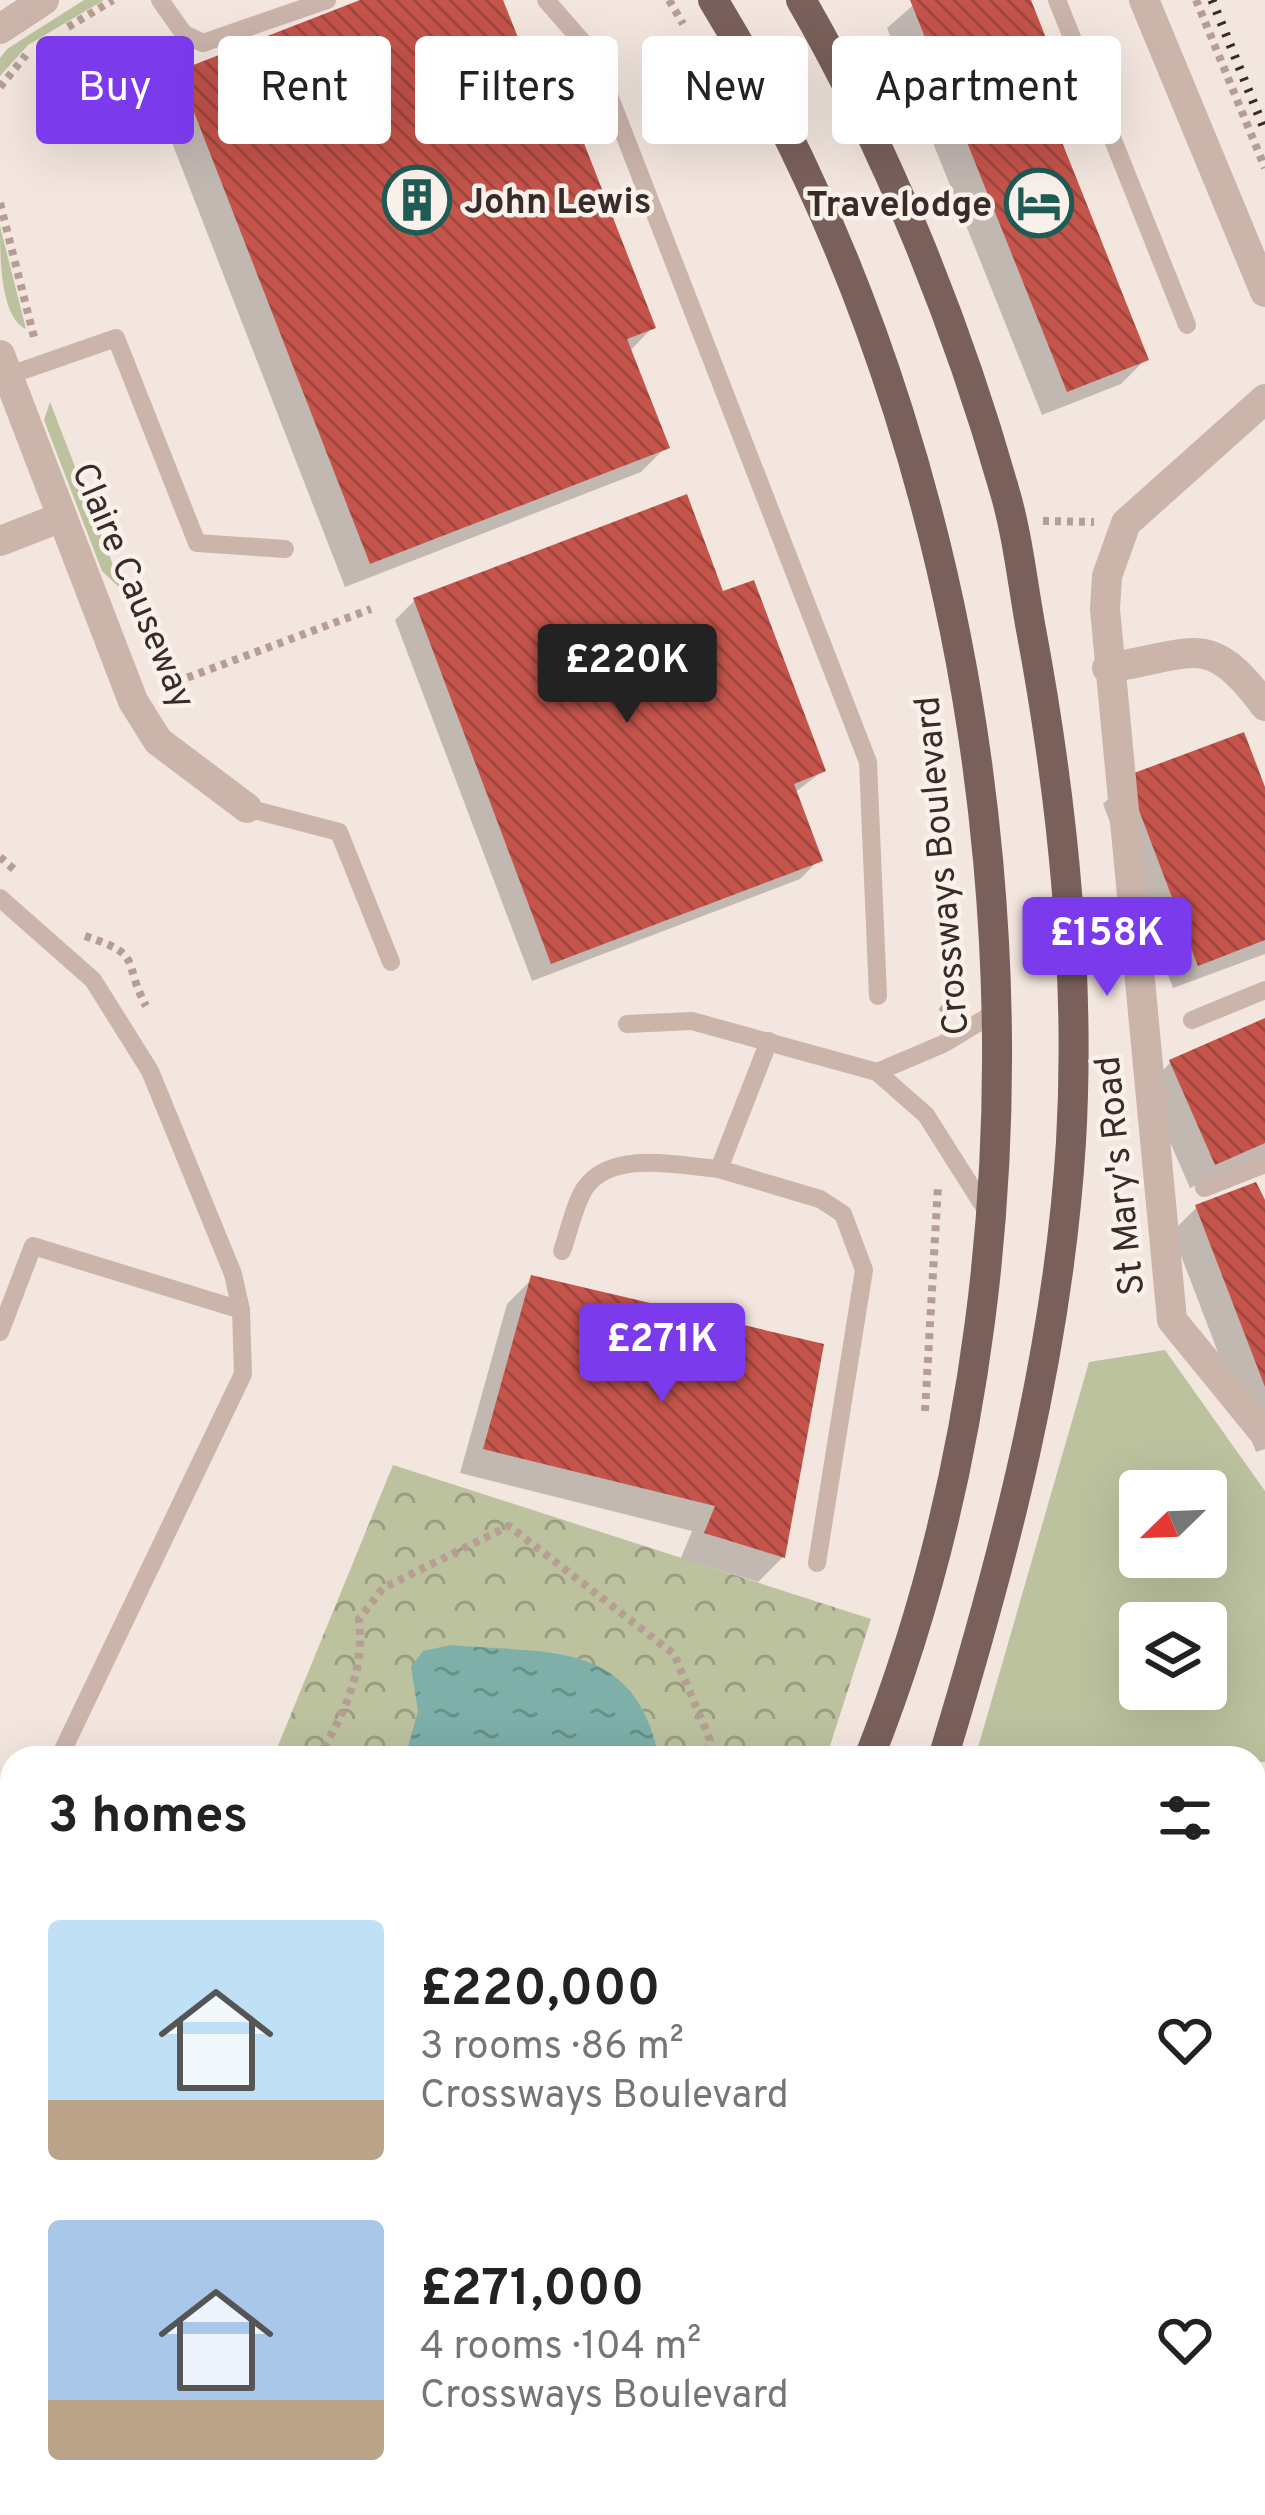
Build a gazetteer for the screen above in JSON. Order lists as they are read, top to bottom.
{
  "streets": {
    "main road": ["Crossways Boulevard"],
    "street": ["Claire Causeway", "St Mary's Road"]
  },
  "places": {
    "building": ["John Lewis"],
    "hotel": ["Travelodge"]
  },
  "north": "bottom left",
  "page": {
    "chip": [
      "Buy",
      "Rent",
      "Filters",
      "New",
      "Apartment"
    ],
    "price": ["£220K", "£158K", "£271K"],
    "heading": "3 homes",
    "list": [
      {
        "name": "£220,000",
        "note": "3 rooms · 86 m² · Crossways Boulevard"
      },
      {
        "name": "£271,000",
        "note": "4 rooms · 104 m² · Crossways Boulevard"
      }
    ]
  }
}
